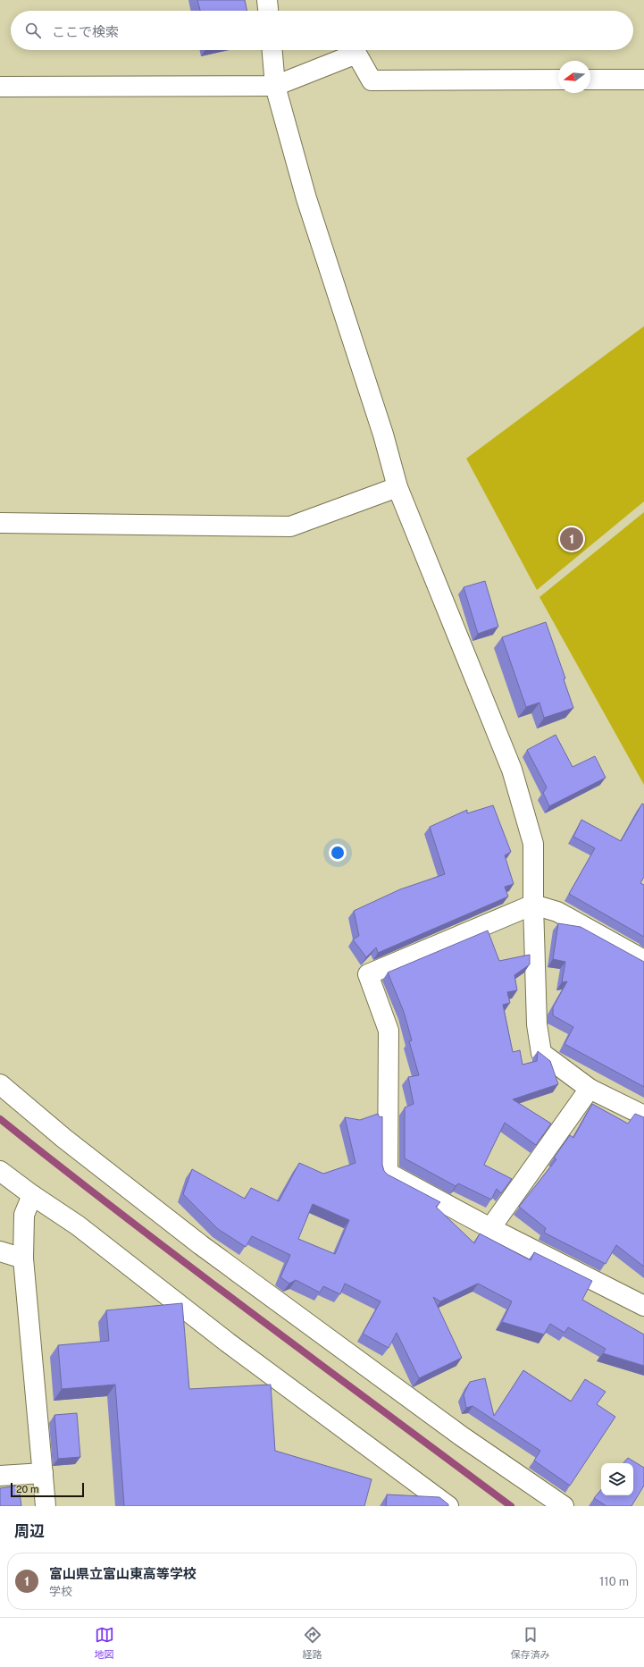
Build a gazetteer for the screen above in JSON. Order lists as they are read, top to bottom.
{
  "scale_bar": "20 m",
  "north": "left",
  "page": {
    "search": "ここで検索",
    "pins": "1",
    "scale": "20 m",
    "heading": "周辺",
    "list": [
      {
        "mark": "1",
        "name": "富山県立富山東高等学校",
        "note": "学校",
        "value": "110 m"
      }
    ],
    "nav": ["地図", "経路", "保存済み"]
  }
}
